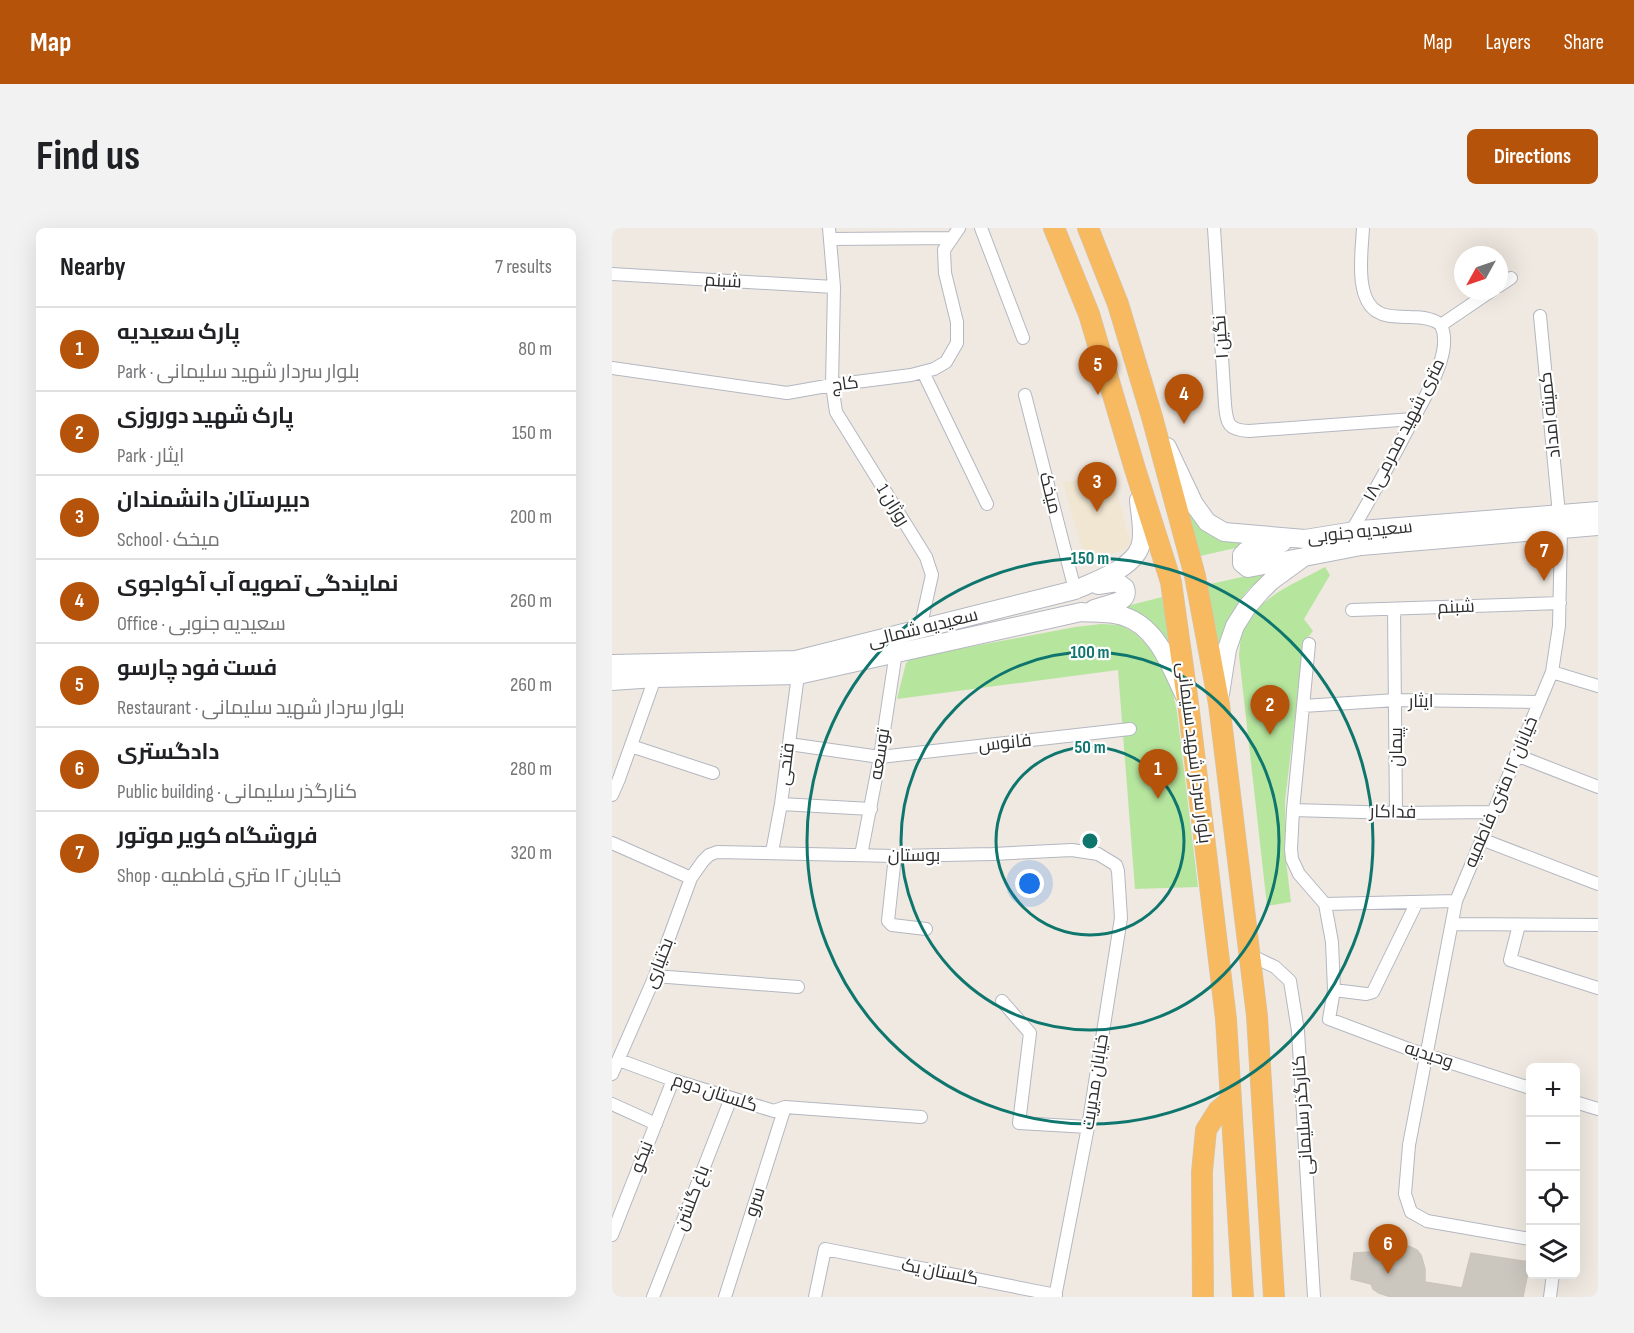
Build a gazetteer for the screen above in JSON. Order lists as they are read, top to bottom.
{
  "streets": {
    "highway": ["بلوار سردار شهید سلیمانی"],
    "main road": ["سعیدیه جنوبی", "سعیدیه شمالی"],
    "street": [
      "شبنم",
      "نگین ۱",
      "کاج",
      "کمیته امداد",
      "۱۸متری شهید محرمی",
      "میخک",
      "روژان 1",
      "ایثار",
      "فانوس",
      "پیمان",
      "توسعه",
      "فتحی",
      "خیابان ۱۲ متری فاطمیه",
      "فداکار",
      "بوستان",
      "بختیاری",
      "وحیدیه",
      "خیابان مدیریت",
      "گلستان دوم",
      "کنارگذر سلیمانی",
      "نیکو",
      "باغ گلشن",
      "سرو",
      "گلستان یک"
    ]
  },
  "crossings": [
    ["شبنم", "روژان 1"],
    ["شبنم", "پیمان"],
    ["شبنم", "خیابان ۱۲ متری فاطمیه"],
    ["نگین ۱", "۱۸متری شهید محرمی"],
    ["کاج", "روژان 1"],
    ["کمیته امداد", "سعیدیه جنوبی"],
    ["کمیته امداد", "خیابان ۱۲ متری فاطمیه"],
    ["۱۸متری شهید محرمی", "سعیدیه جنوبی"],
    ["میخک", "سعیدیه شمالی"],
    ["روژان 1", "سعیدیه شمالی"],
    ["سعیدیه جنوبی", "بلوار سردار شهید سلیمانی"],
    ["سعیدیه جنوبی", "خیابان ۱۲ متری فاطمیه"],
    ["سعیدیه شمالی", "بلوار سردار شهید سلیمانی"],
    ["سعیدیه شمالی", "توسعه"],
    ["سعیدیه شمالی", "فتحی"],
    ["ایثار", "پیمان"],
    ["ایثار", "خیابان ۱۲ متری فاطمیه"],
    ["فانوس", "توسعه"],
    ["فانوس", "فتحی"],
    ["پیمان", "فداکار"],
    ["بلوار سردار شهید سلیمانی", "کنارگذر سلیمانی"],
    ["توسعه", "بوستان"],
    ["فتحی", "بوستان"],
    ["خیابان ۱۲ متری فاطمیه", "فداکار"],
    ["خیابان ۱۲ متری فاطمیه", "وحیدیه"],
    ["بوستان", "بختیاری"],
    ["بوستان", "خیابان مدیریت"],
    ["بختیاری", "گلستان دوم"],
    ["خیابان مدیریت", "گلستان یک"],
    ["گلستان دوم", "نیکو"],
    ["گلستان دوم", "باغ گلشن"],
    ["گلستان دوم", "سرو"]
  ],
  "north": "bottom left",
  "page": {
    "header": "Map",
    "nav": ["Map", "Layers", "Share"],
    "buttons": "Directions",
    "title": "Find us",
    "heading": ["Nearby", "7 results"],
    "list": [
      {
        "mark": "1",
        "name": "پارک سعیدیه",
        "note": "Park · بلوار سردار شهید سلیمانی",
        "value": "80 m"
      },
      {
        "mark": "2",
        "name": "پارک شهید دوروزی",
        "note": "Park · ایثار",
        "value": "150 m"
      },
      {
        "mark": "3",
        "name": "دبیرستان دانشمندان",
        "note": "School · میخک",
        "value": "200 m"
      },
      {
        "mark": "4",
        "name": "نمایندگی تصویه آب آکواجوی",
        "note": "Office · سعیدیه جنوبی",
        "value": "260 m"
      },
      {
        "mark": "5",
        "name": "فست فود چارسو",
        "note": "Restaurant · بلوار سردار شهید سلیمانی",
        "value": "260 m"
      },
      {
        "mark": "6",
        "name": "دادگستری",
        "note": "Public building · کنارگذر سلیمانی",
        "value": "280 m"
      },
      {
        "mark": "7",
        "name": "فروشگاه کویر موتور",
        "note": "Shop · خیابان ۱۲ متری فاطمیه",
        "value": "320 m"
      }
    ],
    "pins": [
      "5",
      "4",
      "3",
      "7",
      "2",
      "1",
      "6"
    ],
    "map_buttons": ["+", "−"]
  },
  "rings": ["150 m", "100 m", "50 m"]
}
